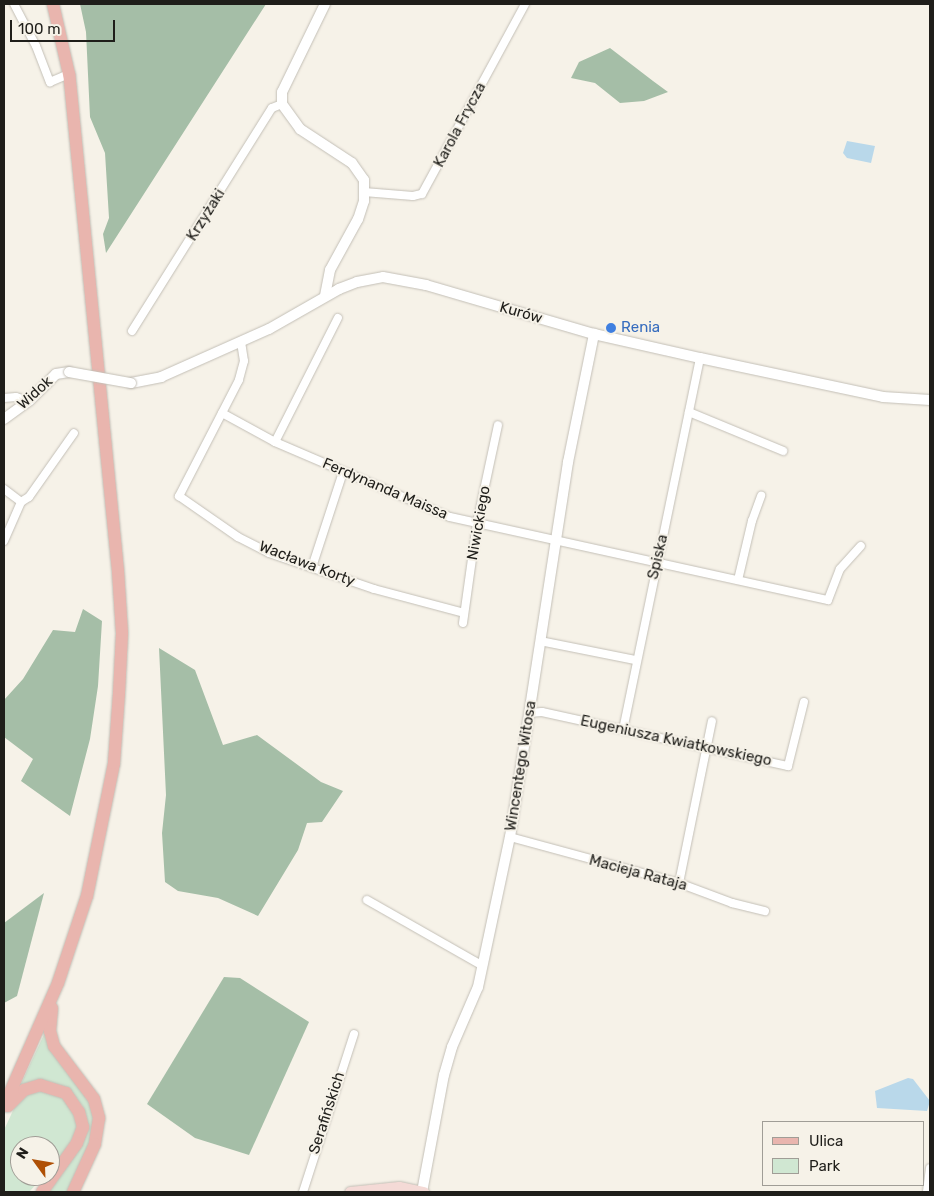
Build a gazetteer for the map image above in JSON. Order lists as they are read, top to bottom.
{
  "streets": {
    "street": [
      "Karola Frycza",
      "Krzyżaki",
      "Kurów",
      "Widok",
      "Ferdynanda Maissa",
      "Niwickiego",
      "Spiska",
      "Wacława Korty",
      "Eugeniusza Kwiatkowskiego",
      "Wincentego Witosa",
      "Macieja Rataja",
      "Serafińskich"
    ]
  },
  "crossings": [
    ["Kurów", "Widok"],
    ["Kurów", "Spiska"],
    ["Kurów", "Wacława Korty"],
    ["Kurów", "Wincentego Witosa"],
    ["Ferdynanda Maissa", "Niwickiego"],
    ["Ferdynanda Maissa", "Spiska"],
    ["Ferdynanda Maissa", "Wacława Korty"],
    ["Ferdynanda Maissa", "Wincentego Witosa"],
    ["Niwickiego", "Wacława Korty"],
    ["Spiska", "Eugeniusza Kwiatkowskiego"],
    ["Eugeniusza Kwiatkowskiego", "Wincentego Witosa"],
    ["Wincentego Witosa", "Macieja Rataja"]
  ],
  "places": ["Renia"],
  "legend": ["Ulica", "Park"],
  "scale_bar": "100 m",
  "north": "top left"
}
